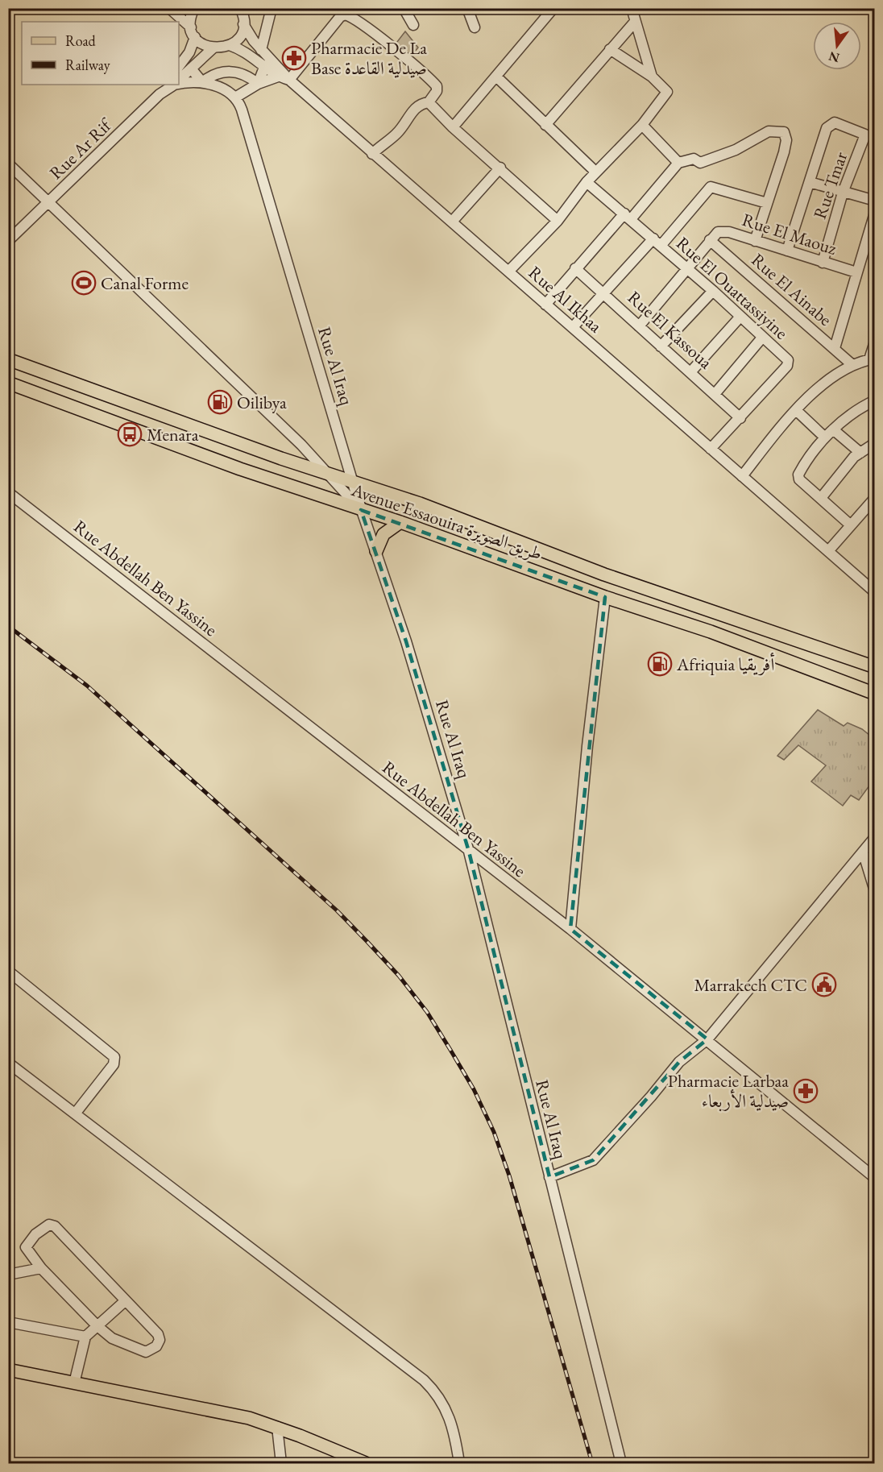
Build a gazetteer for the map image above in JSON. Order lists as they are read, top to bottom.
{
  "streets": {
    "main road": ["Avenue Essaouira طريق الصويرة"],
    "street": [
      "Rue Ar Rif",
      "Rue Tmar",
      "Rue El Maouz",
      "Rue El Ouattassiyine",
      "Rue El Ainabe",
      "Rue Al Ikhaa",
      "Rue El Kassoua",
      "Rue Al Iraq",
      "Rue Abdellah Ben Yassine"
    ]
  },
  "crossings": [
    ["Rue Tmar", "Rue El Maouz"],
    ["Rue El Maouz", "Rue El Ainabe"],
    ["Rue El Ouattassiyine", "Rue Al Ikhaa"],
    ["Rue El Ouattassiyine", "Rue El Kassoua"],
    ["Rue Al Iraq", "Avenue Essaouira طريق الصويرة"],
    ["Rue Al Iraq", "Rue Abdellah Ben Yassine"]
  ],
  "places": {
    "pharmacy": ["Pharmacie De La Base صيدلية القاعدة", "Pharmacie Larbaa صيدلية الأربعاء"],
    "sports": ["Canal Forme"],
    "fuel station": ["Oilibya", "Afriquia أفريقيا"],
    "bus stop": ["Menara"],
    "public building": ["Marrakech CTC"]
  },
  "legend": ["Road", "Railway"],
  "north": "bottom"
}
